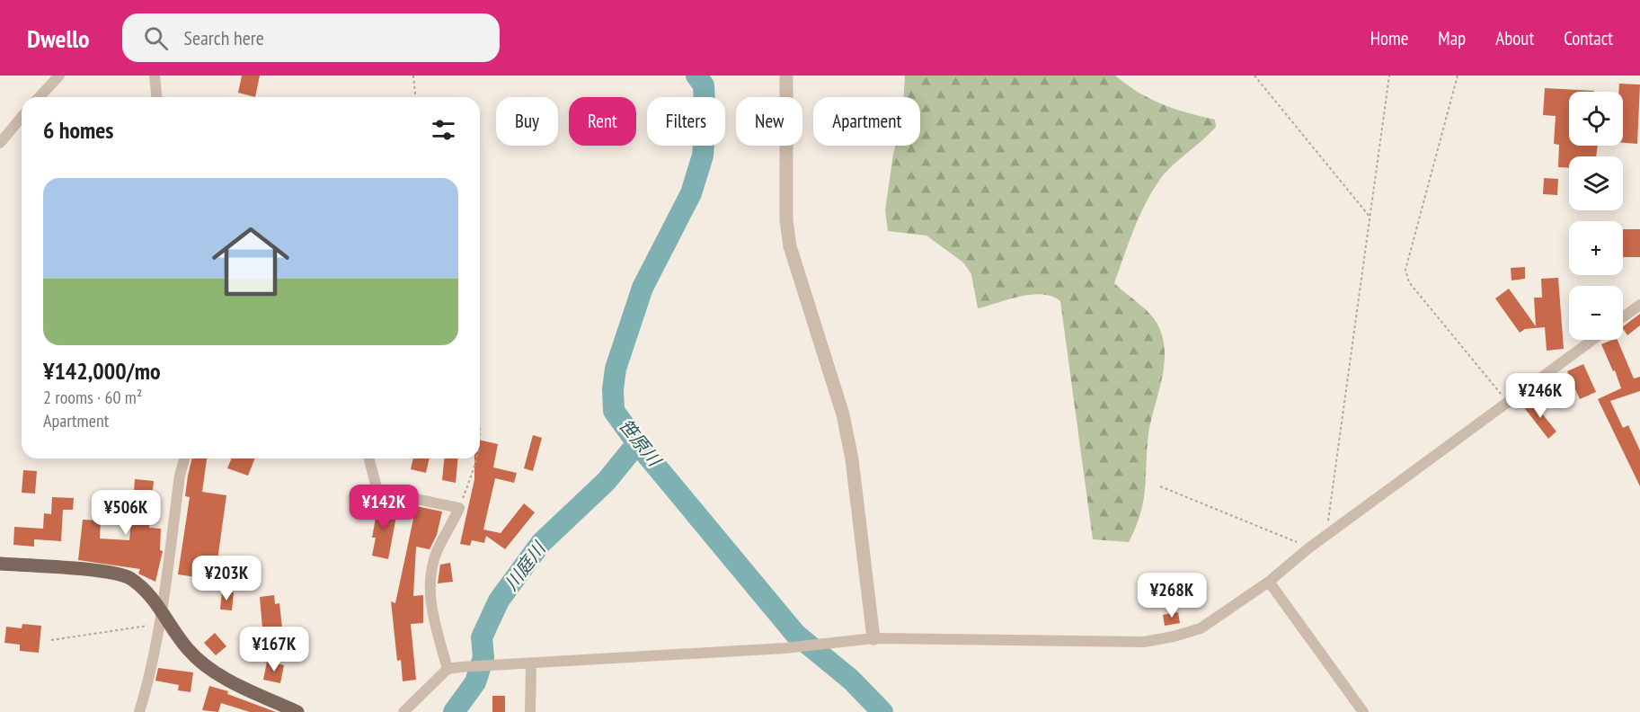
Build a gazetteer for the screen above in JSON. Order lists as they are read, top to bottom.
{
  "water": ["笹原川", "川庭川"],
  "page": {
    "header": "Dwello",
    "search": "Search here",
    "nav": [
      "Home",
      "Map",
      "About",
      "Contact"
    ],
    "map_buttons": ["+", "−"],
    "chip": [
      "Buy",
      "Rent",
      "Filters",
      "New",
      "Apartment"
    ],
    "heading": "6 homes",
    "list": [
      {
        "name": "¥142,000/mo",
        "note": "2 rooms · 60 m² · Apartment"
      }
    ],
    "price": [
      "¥246K",
      "¥142K",
      "¥506K",
      "¥203K",
      "¥268K",
      "¥167K"
    ]
  }
}
